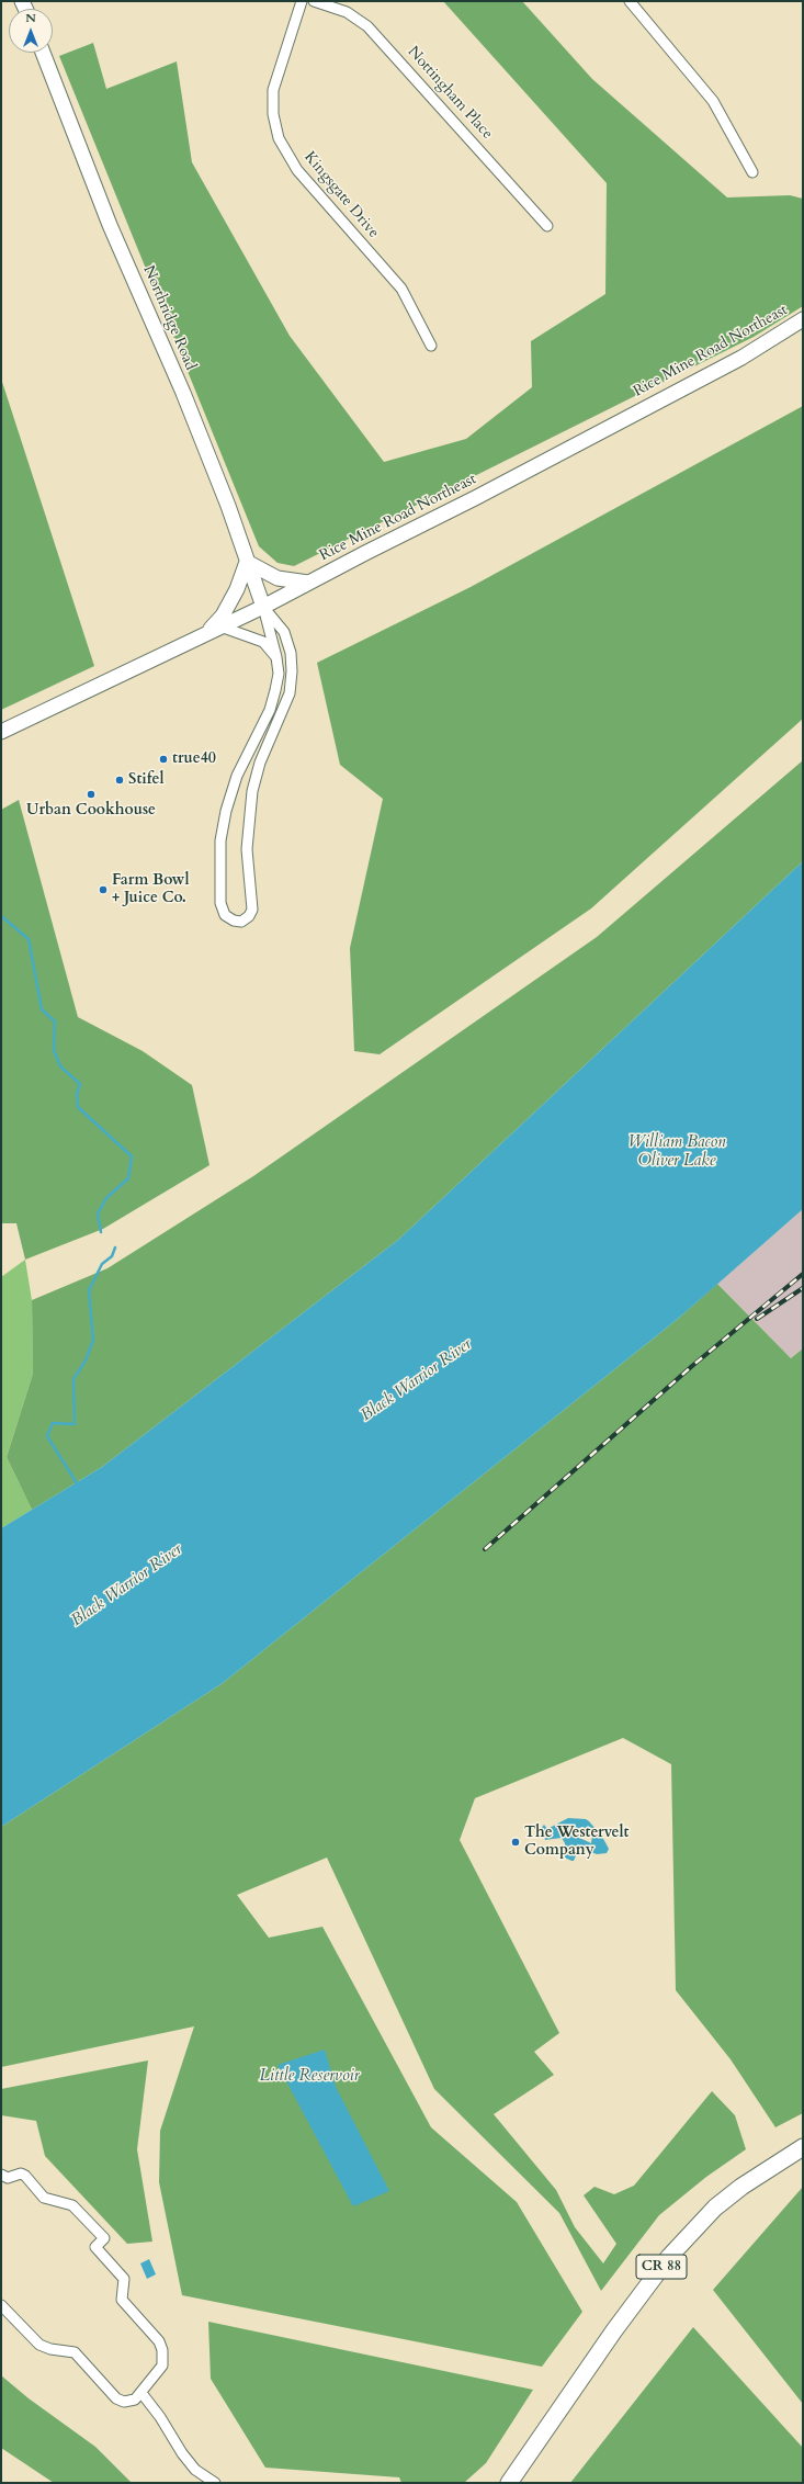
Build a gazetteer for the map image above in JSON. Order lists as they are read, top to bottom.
{
  "streets": {
    "main road": ["Northridge Road", "Rice Mine Road Northeast", "CR 88"],
    "street": ["Nottingham Place", "Kingsgate Drive"]
  },
  "crossings": [
    ["Northridge Road", "Rice Mine Road Northeast"]
  ],
  "water": ["William Bacon Oliver Lake", "Black Warrior River", "Little Reservoir"],
  "places": [
    "true40",
    "Stifel",
    "Urban Cookhouse",
    "Farm Bowl + Juice Co.",
    "The Westervelt Company"
  ],
  "north": "top"
}
